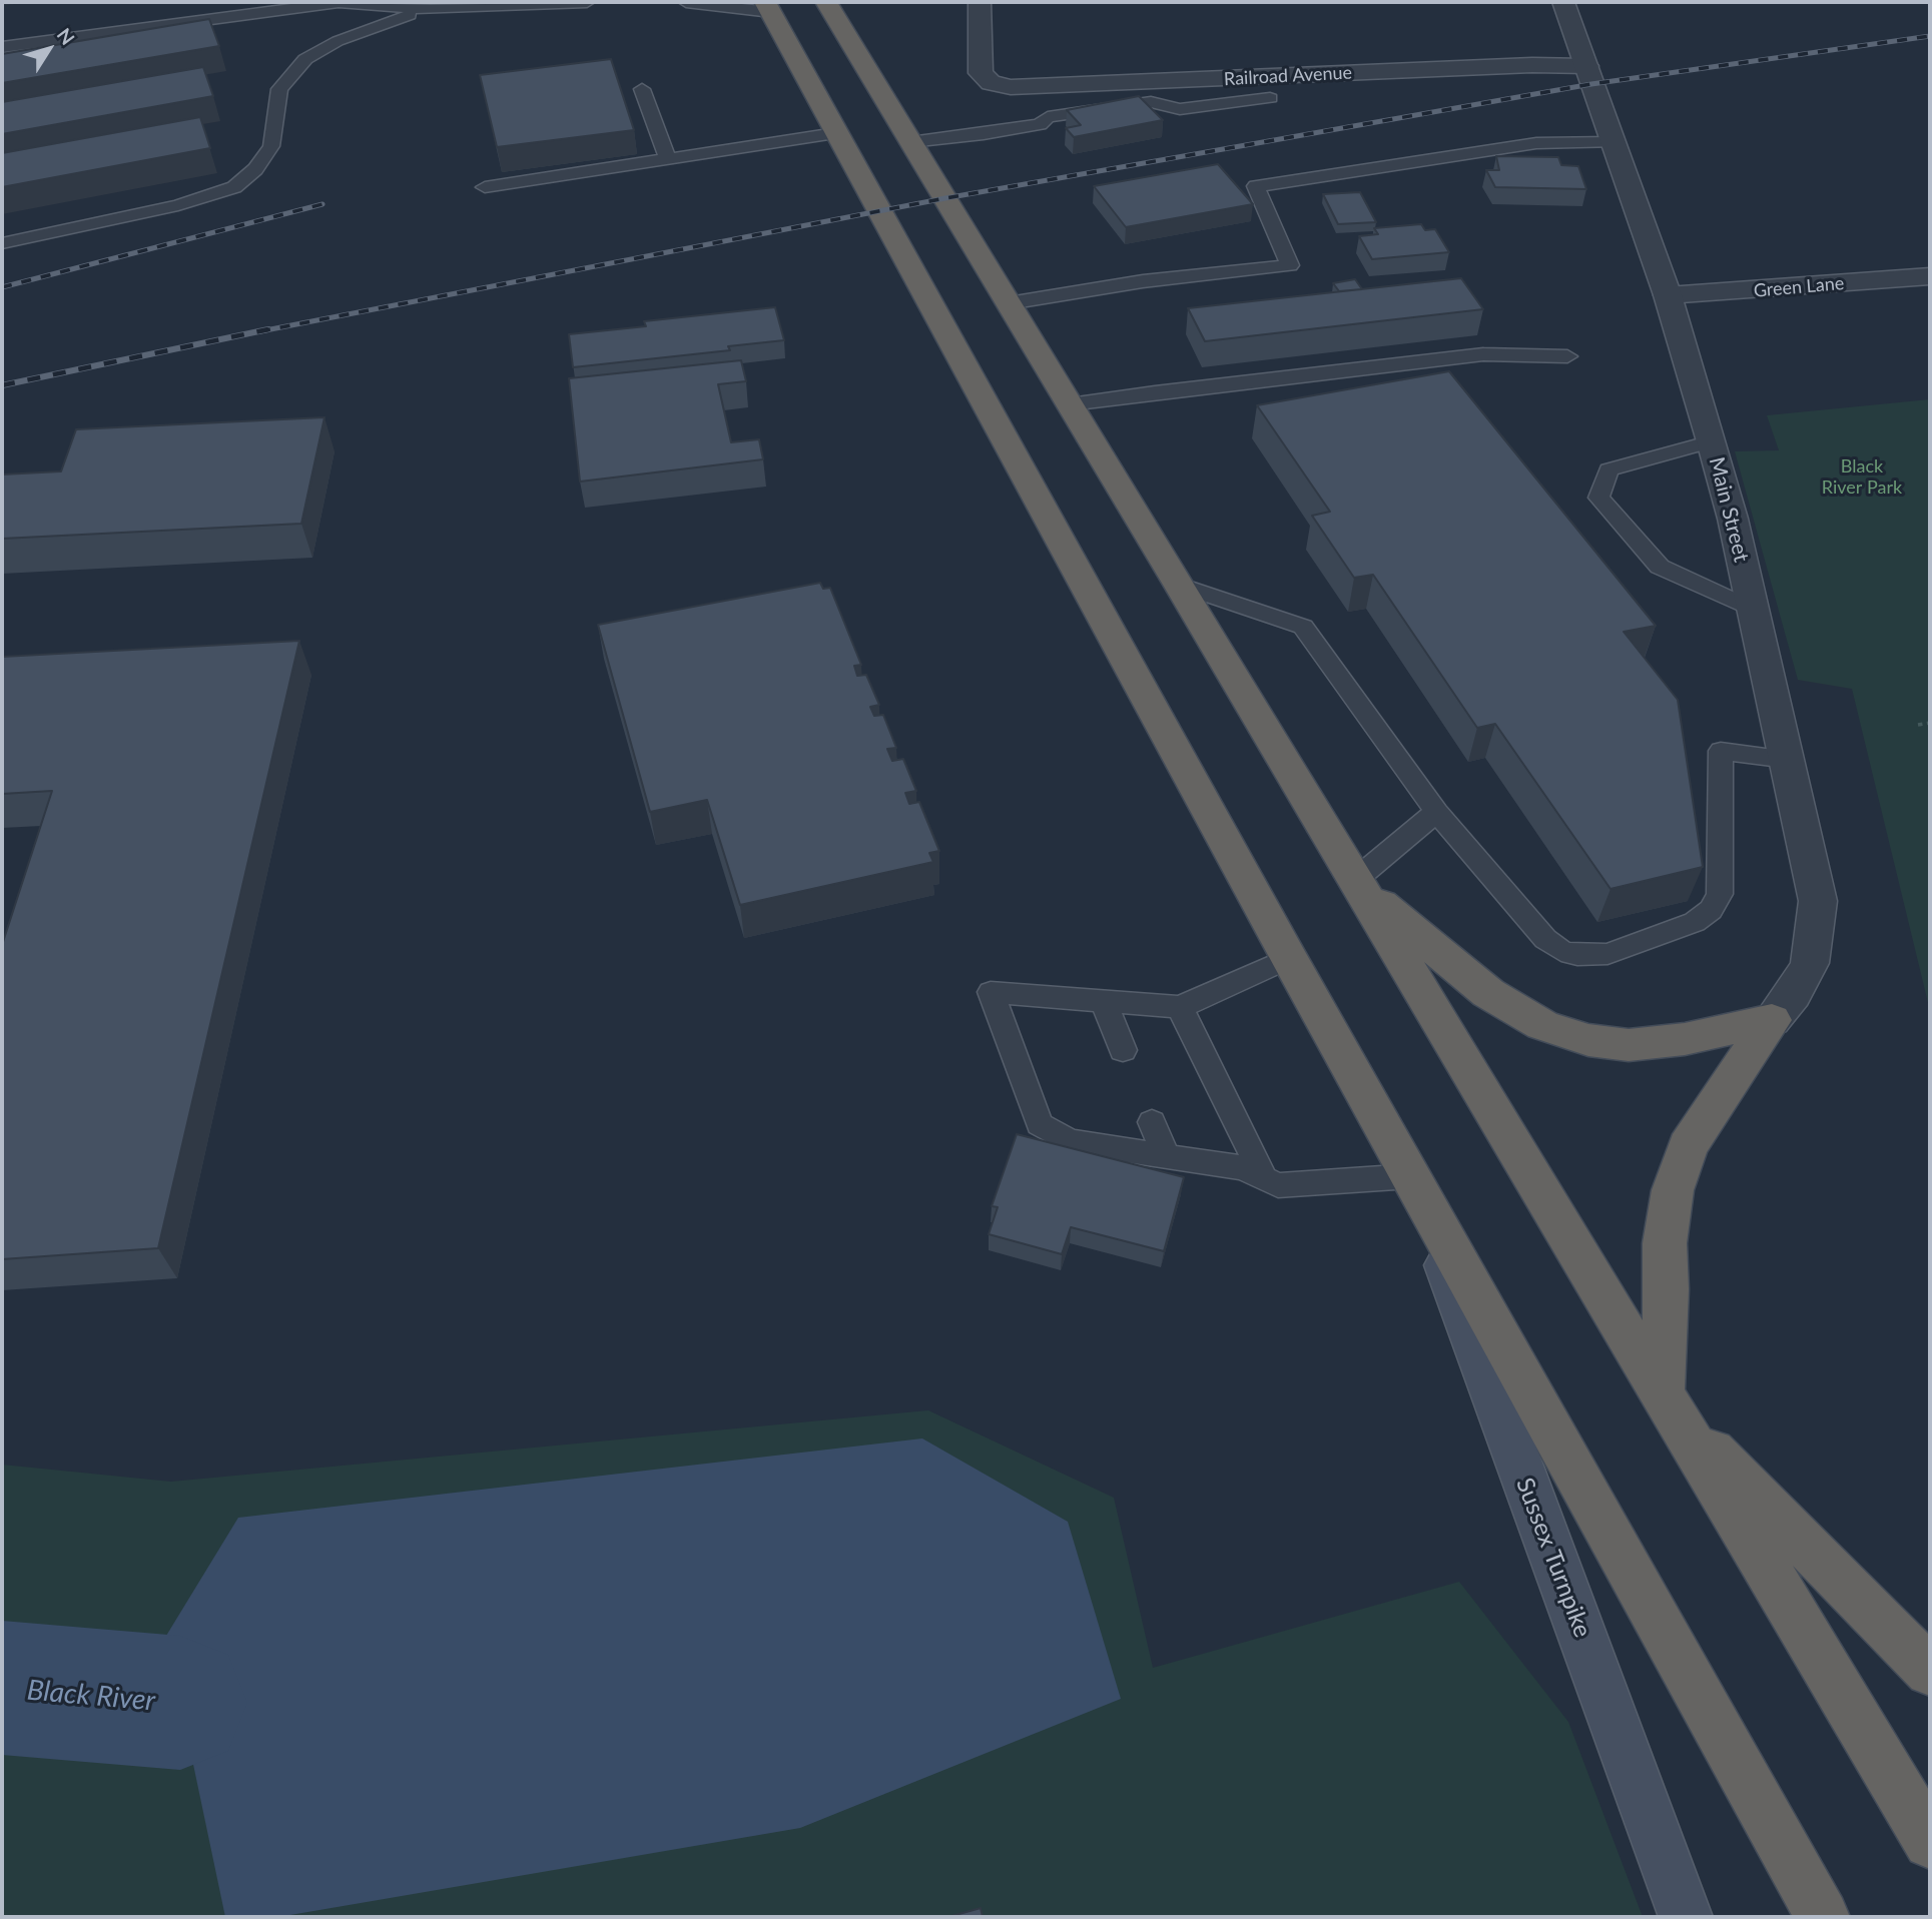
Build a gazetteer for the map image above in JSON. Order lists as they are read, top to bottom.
{
  "streets": {
    "main road": ["Sussex Turnpike"],
    "street": ["Railroad Avenue", "Green Lane", "Main Street"]
  },
  "crossings": [
    ["Railroad Avenue", "Main Street"],
    ["Green Lane", "Main Street"]
  ],
  "water": ["Black River"],
  "parks": ["Black River Park"],
  "north": "top right"
}
